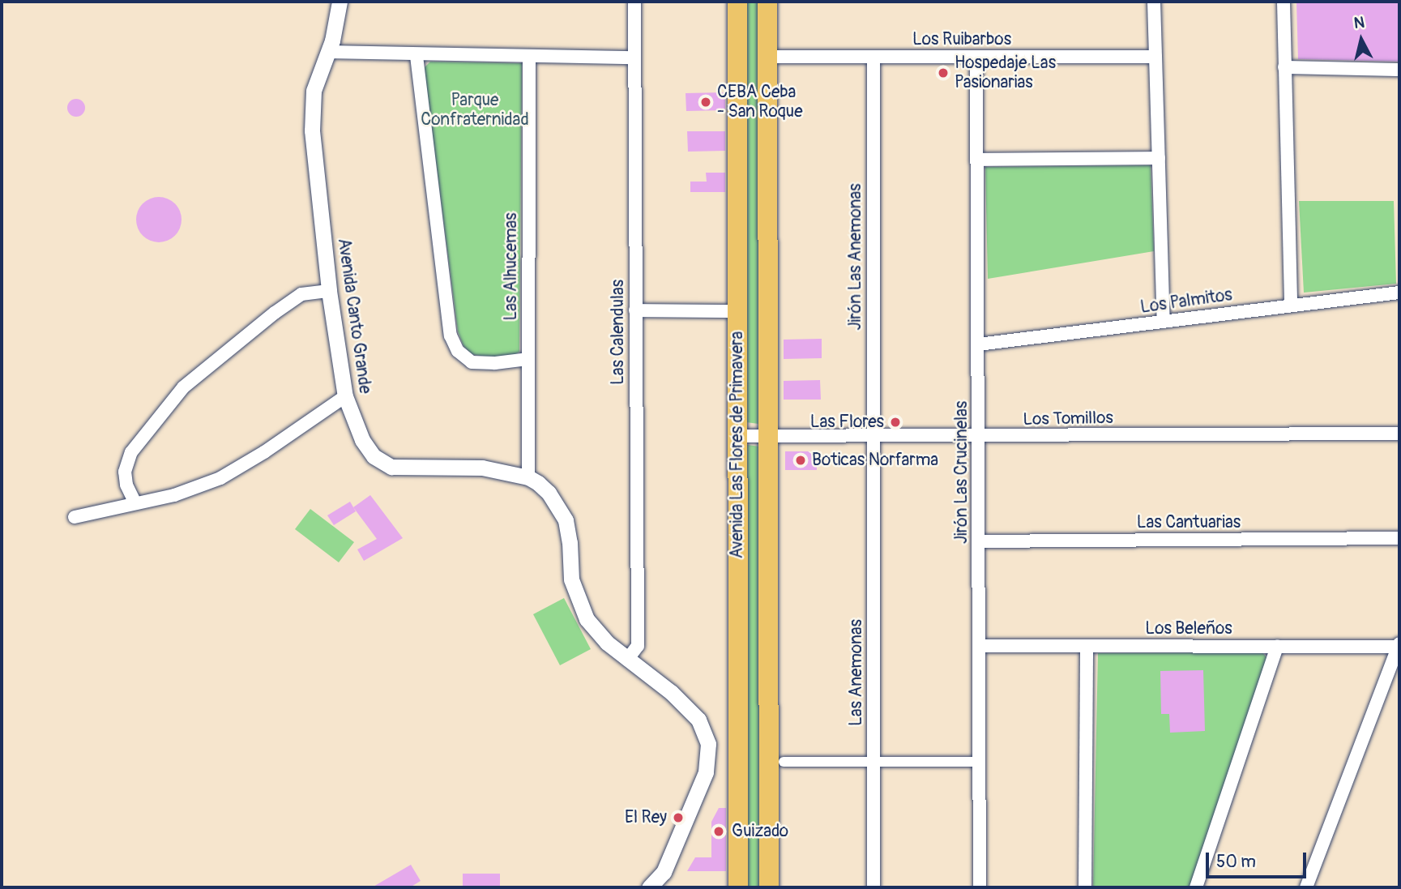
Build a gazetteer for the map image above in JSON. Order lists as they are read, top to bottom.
{
  "streets": {
    "main road": ["Avenida Las Flores de Primavera"],
    "street": [
      "Los Ruibarbos",
      "Jirón Las Anemonas",
      "Las Alhucemas",
      "Los Palmitos",
      "Avenida Canto Grande",
      "Las Calendulas",
      "Los Tomillos",
      "Jirón Las Crucinelas",
      "Las Cantuarias",
      "Los Beleños",
      "Las Anemonas"
    ]
  },
  "crossings": [
    ["Los Ruibarbos", "Jirón Las Anemonas"],
    ["Los Ruibarbos", "Avenida Las Flores de Primavera"],
    ["Los Ruibarbos", "Jirón Las Crucinelas"],
    ["Jirón Las Anemonas", "Los Tomillos"],
    ["Jirón Las Anemonas", "Las Anemonas"],
    ["Las Alhucemas", "Avenida Canto Grande"],
    ["Los Palmitos", "Jirón Las Crucinelas"],
    ["Avenida Canto Grande", "Las Calendulas"],
    ["Los Tomillos", "Avenida Las Flores de Primavera"],
    ["Los Tomillos", "Jirón Las Crucinelas"],
    ["Jirón Las Crucinelas", "Las Cantuarias"],
    ["Jirón Las Crucinelas", "Los Beleños"]
  ],
  "parks": ["Parque Confraternidad"],
  "places": [
    "Hospedaje Las Pasionarias",
    "CEBA Ceba - San Roque",
    "Las Flores",
    "Boticas Norfarma",
    "El Rey",
    "Guizado"
  ],
  "scale_bar": "50 m",
  "north": "top"
}
